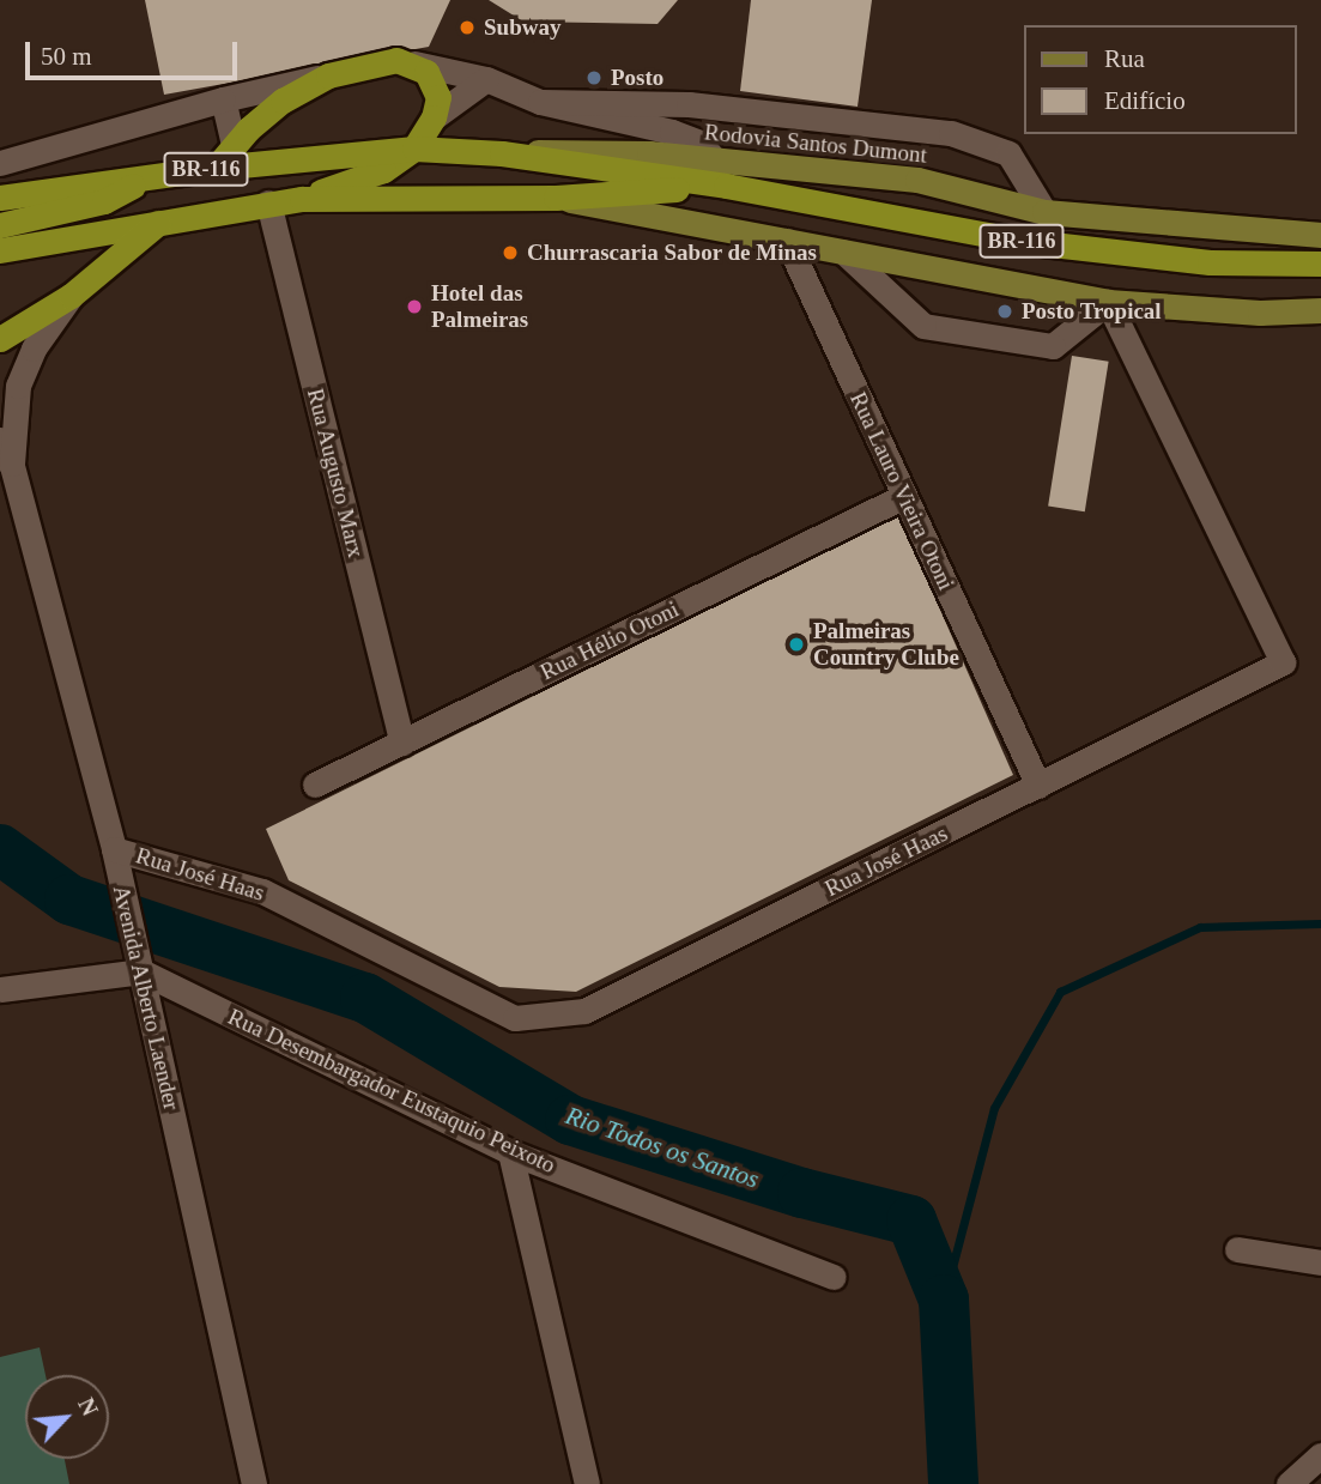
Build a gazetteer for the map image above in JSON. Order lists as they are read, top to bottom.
{
  "streets": {
    "highway": ["Rodovia Santos Dumont", "BR-116"],
    "street": [
      "Rua Augusto Marx",
      "Rua Lauro Vieira Otoni",
      "Rua Hélio Otoni",
      "Rua José Haas",
      "Avenida Alberto Laender",
      "Rua Desembargador Eustaquio Peixoto"
    ]
  },
  "crossings": [
    ["Rodovia Santos Dumont", "Rua Augusto Marx"],
    ["Rua Augusto Marx", "Rua Hélio Otoni"],
    ["Rua Lauro Vieira Otoni", "Rua Hélio Otoni"],
    ["Rua Lauro Vieira Otoni", "Rua José Haas"],
    ["Rua José Haas", "Avenida Alberto Laender"],
    ["Avenida Alberto Laender", "Rua Desembargador Eustaquio Peixoto"]
  ],
  "water": ["Rio Todos os Santos"],
  "places": [
    "Subway",
    "Posto",
    "Churrascaria Sabor de Minas",
    "Hotel das Palmeiras",
    "Posto Tropical",
    "Palmeiras Country Clube"
  ],
  "legend": ["Rua", "Edifício"],
  "scale_bar": "50 m",
  "north": "top right"
}
